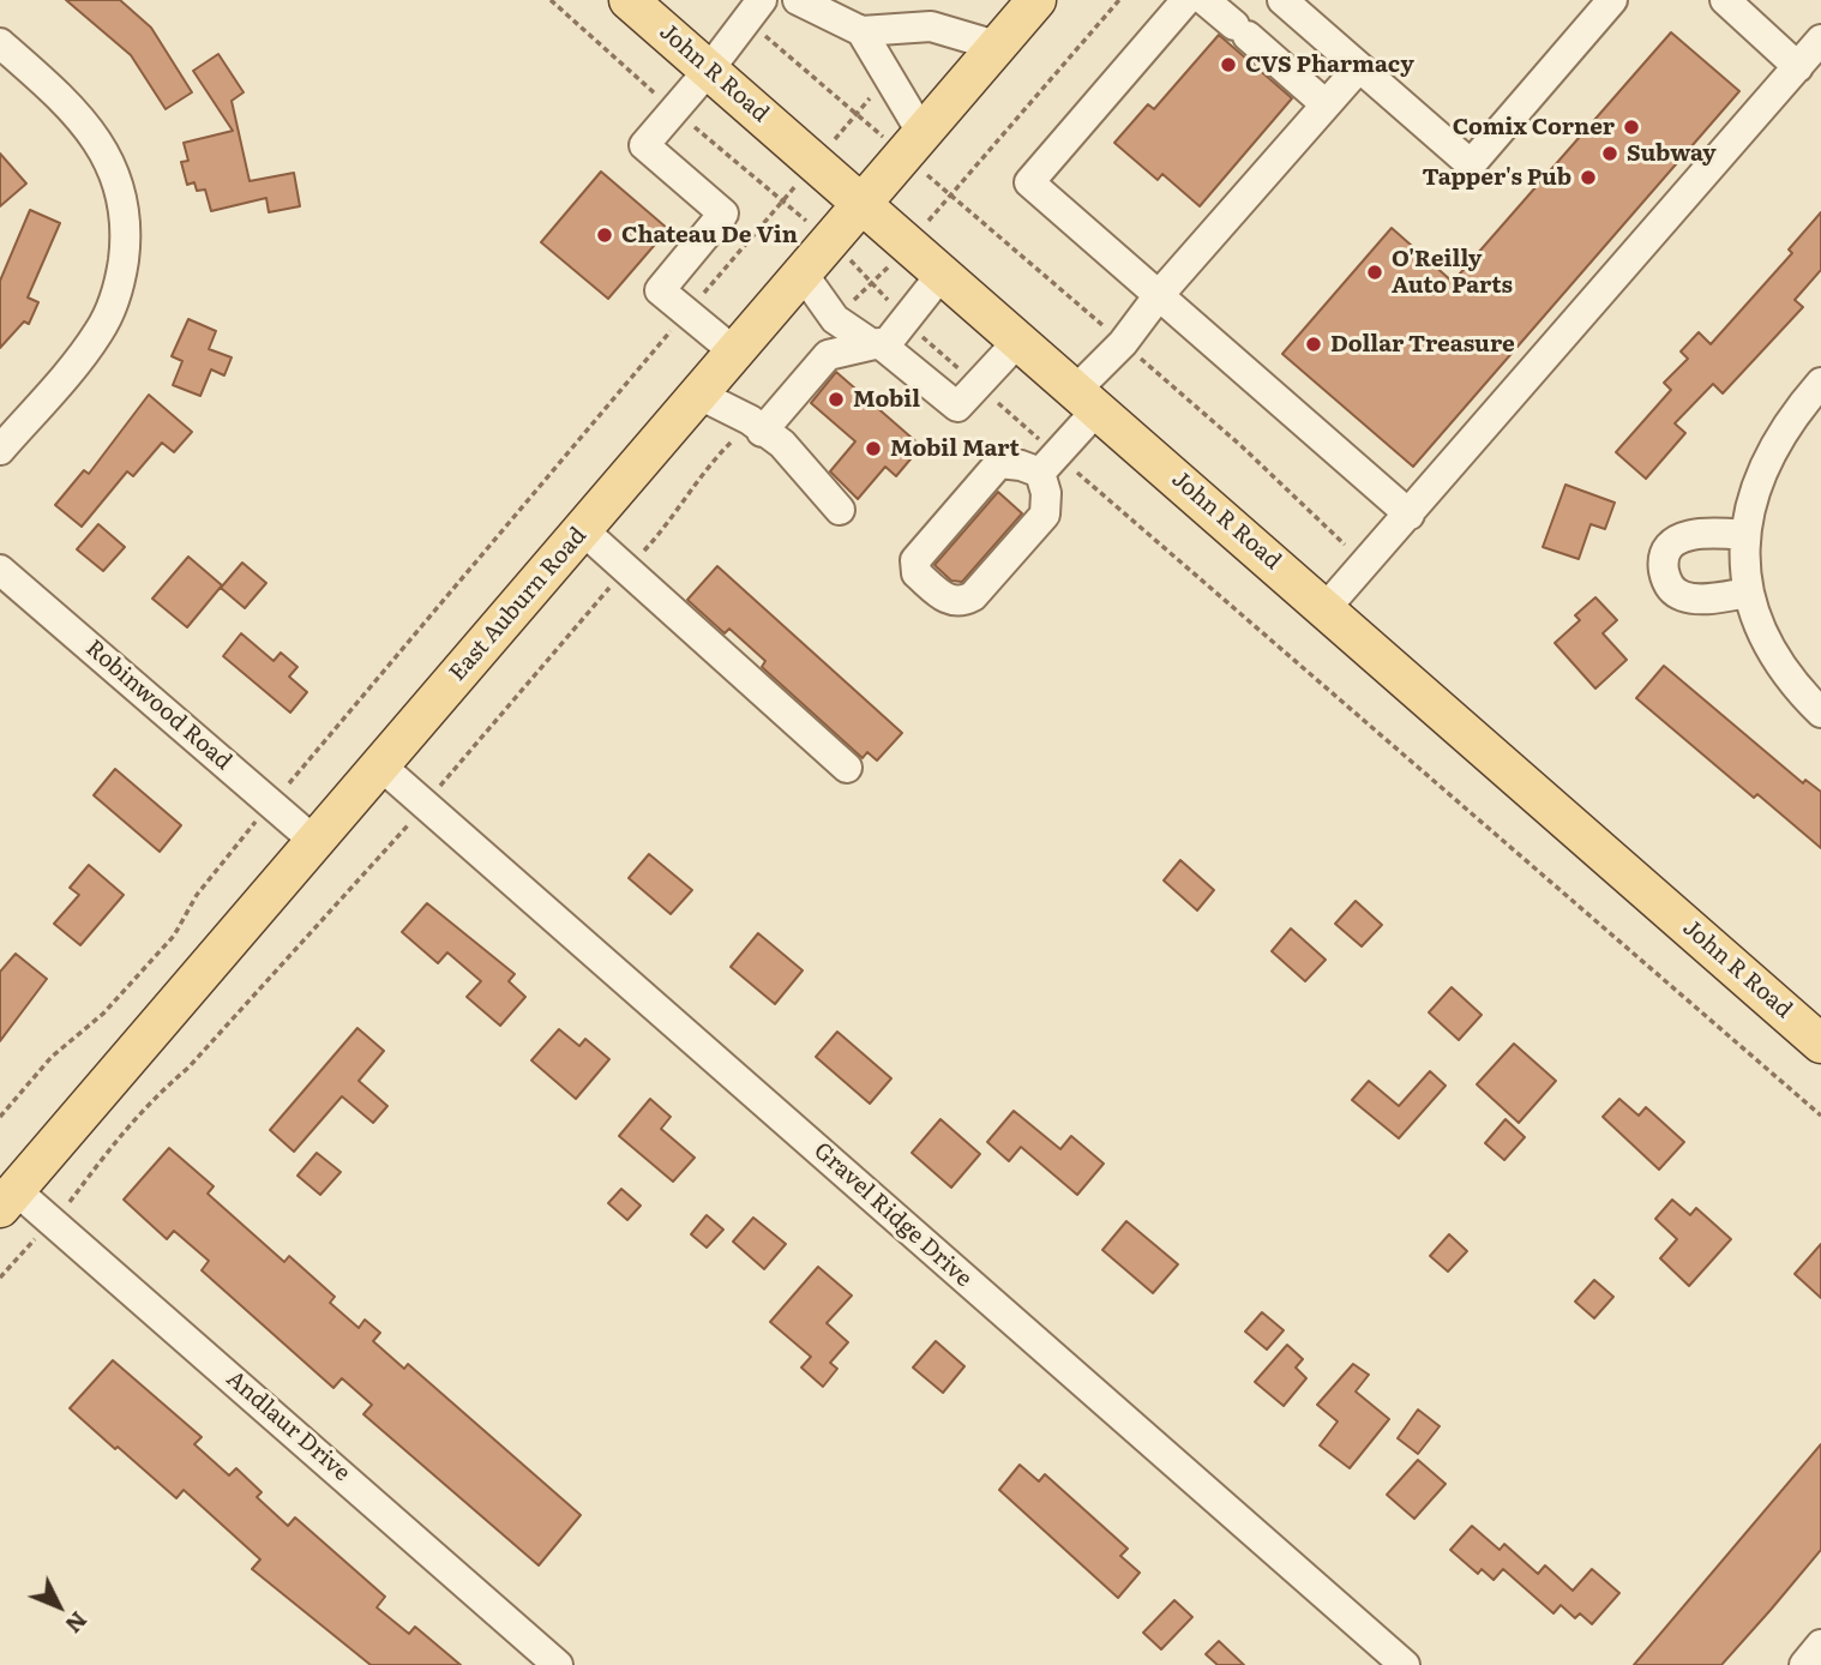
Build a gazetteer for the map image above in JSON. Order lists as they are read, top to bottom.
{
  "streets": {
    "main road": ["John R Road", "East Auburn Road"],
    "street": ["Robinwood Road", "Gravel Ridge Drive", "Andlaur Drive"]
  },
  "crossings": [
    ["John R Road", "East Auburn Road"],
    ["East Auburn Road", "Robinwood Road"],
    ["East Auburn Road", "Gravel Ridge Drive"],
    ["East Auburn Road", "Andlaur Drive"]
  ],
  "places": [
    "CVS Pharmacy",
    "Comix Corner",
    "Subway",
    "Tapper's Pub",
    "Chateau De Vin",
    "O'Reilly Auto Parts",
    "Dollar Treasure",
    "Mobil",
    "Mobil Mart"
  ],
  "north": "bottom right"
}
